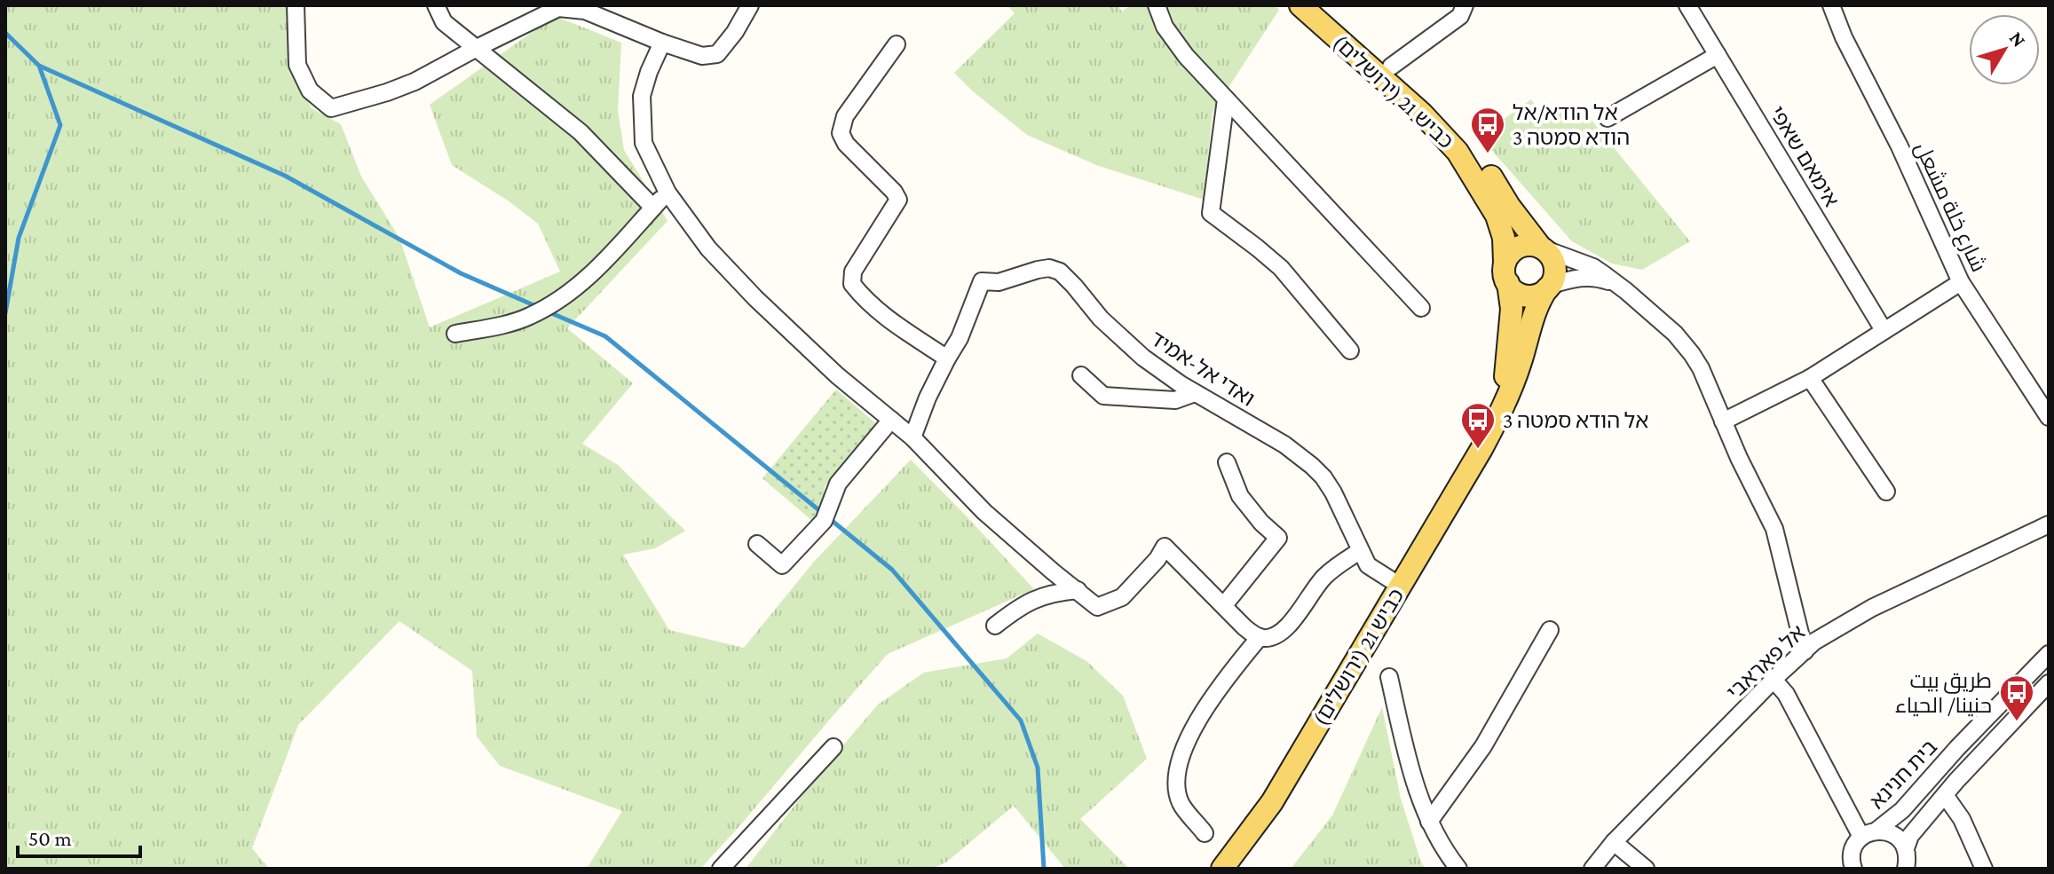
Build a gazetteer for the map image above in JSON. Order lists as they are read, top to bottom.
{
  "streets": {
    "main road": ["כביש 21 (ירושלים)"],
    "street": [
      "אימאם שאפי",
      "شارع خلة مشعل",
      "ואדי אל-אמיד",
      "אל פאראבי",
      "בית חנינא"
    ]
  },
  "crossings": [
    ["כביש 21 (ירושלים)", "ואדי אל-אמיד"]
  ],
  "places": {
    "bus stop": ["אל הודא/אל הודא סמטה 3", "אל הודא סמטה 3", "طريق بيت حنينا/ الحياء"]
  },
  "scale_bar": "50 m",
  "north": "top right"
}
